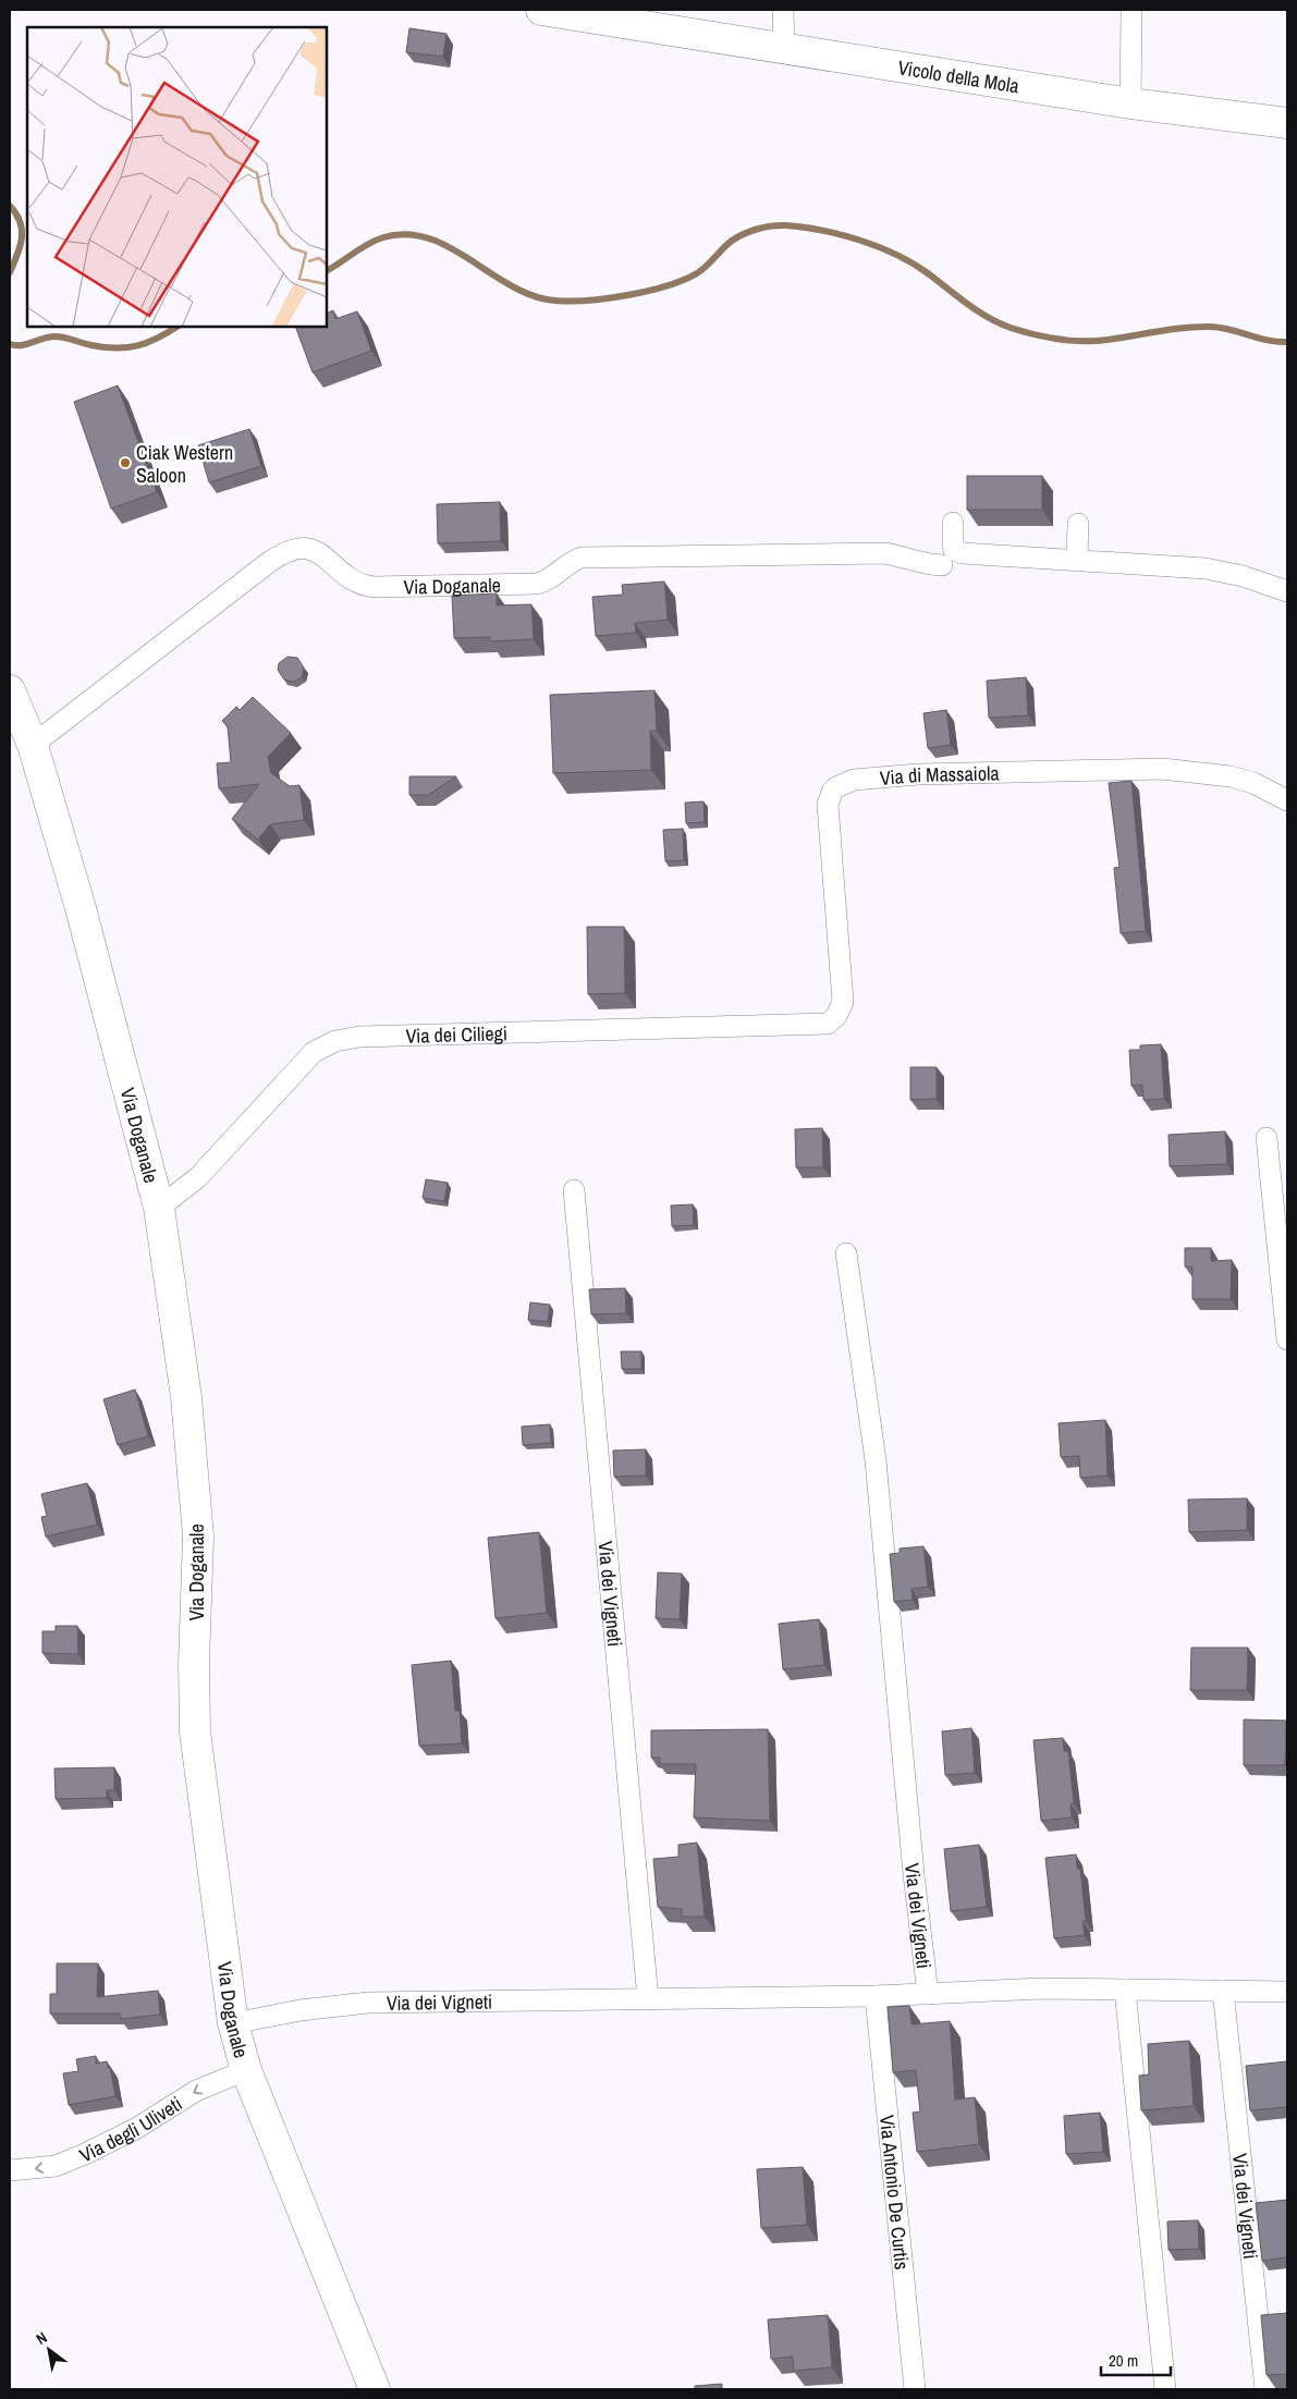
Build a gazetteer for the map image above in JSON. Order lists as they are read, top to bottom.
{
  "streets": {
    "main road": ["Vicolo della Mola", "Via Doganale"],
    "street": [
      "Via di Massaiola",
      "Via dei Ciliegi",
      "Via dei Vigneti",
      "Via degli Uliveti",
      "Via Antonio De Curtis"
    ]
  },
  "crossings": [
    ["Via Doganale", "Via dei Ciliegi"],
    ["Via Doganale", "Via dei Vigneti"],
    ["Via Doganale", "Via degli Uliveti"],
    ["Via di Massaiola", "Via dei Ciliegi"],
    ["Via dei Vigneti", "Via Antonio De Curtis"]
  ],
  "one_way": ["Via degli Uliveti"],
  "places": ["Ciak Western Saloon"],
  "scale_bar": "20 m",
  "north": "top left"
}
